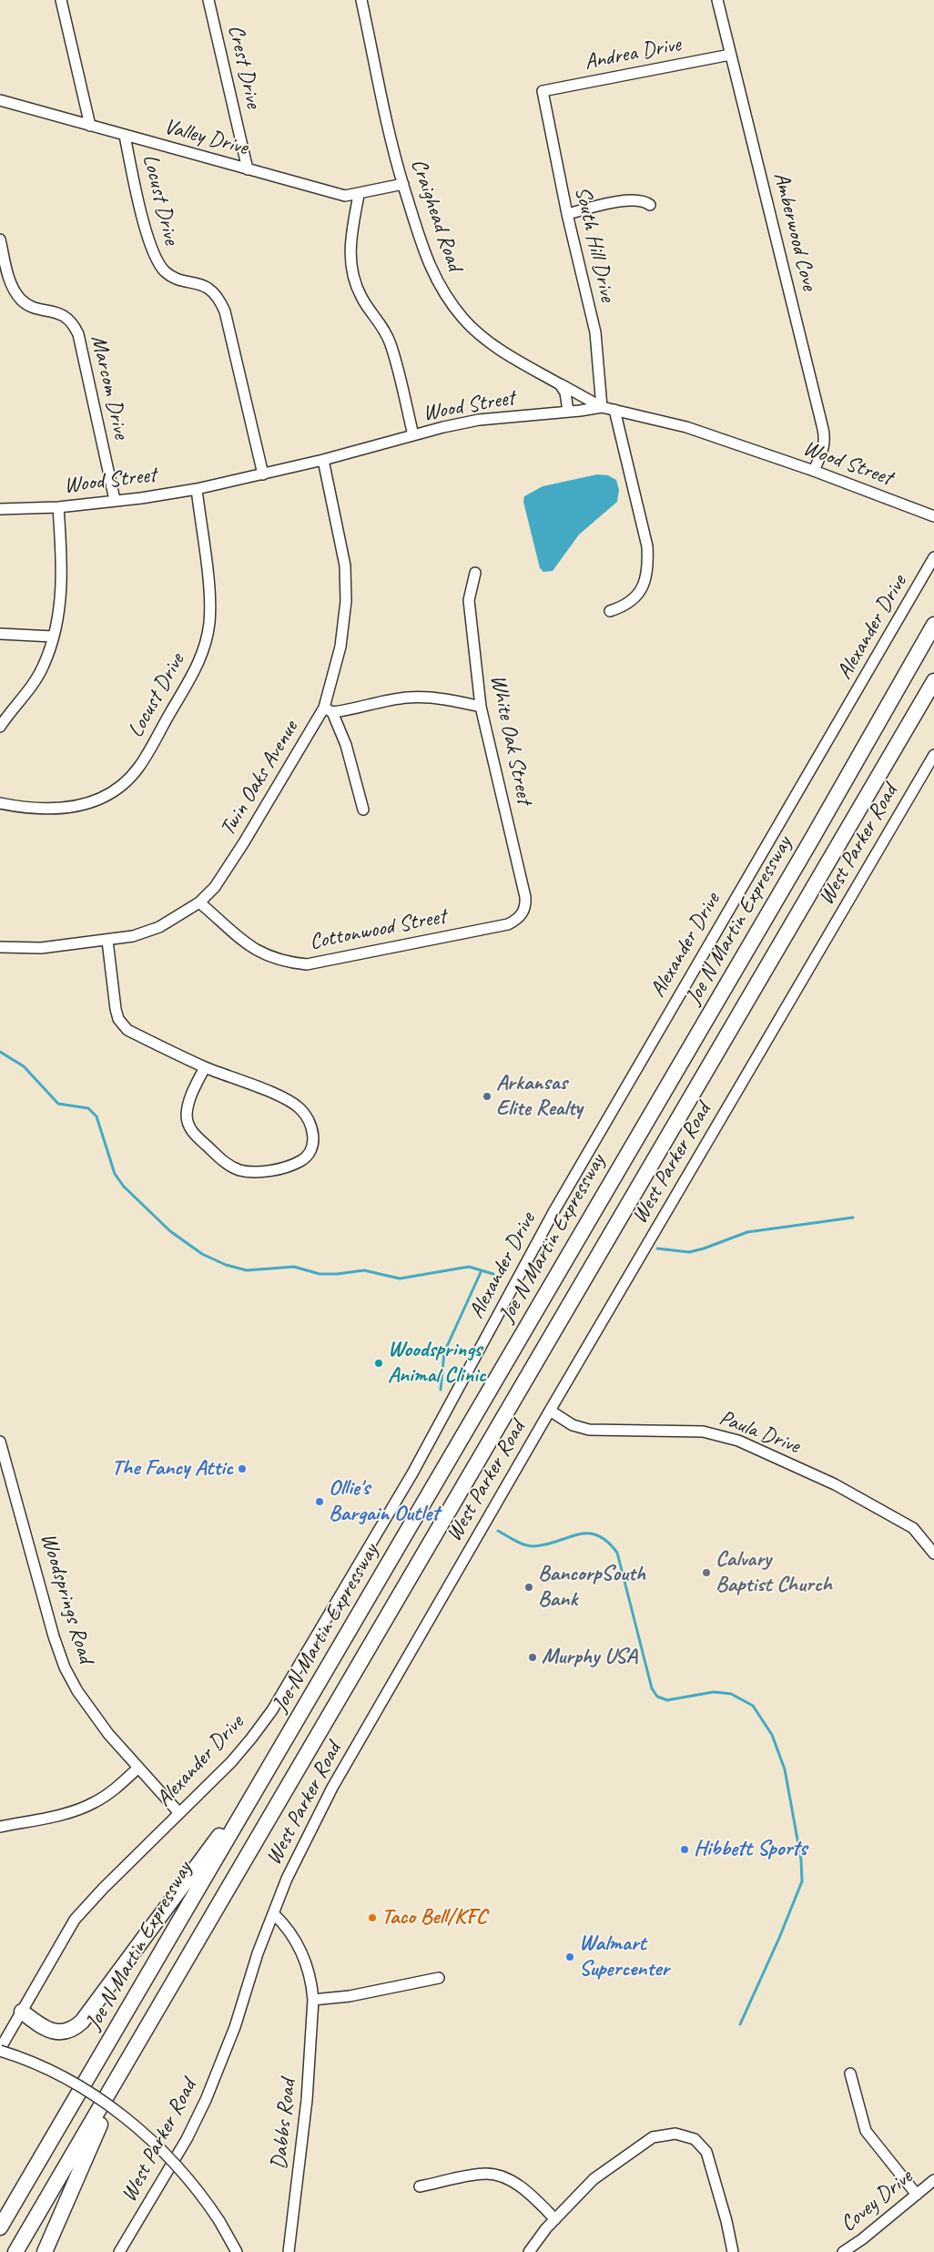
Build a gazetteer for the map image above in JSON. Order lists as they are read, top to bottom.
{
  "streets": {
    "highway": ["Joe N Martin Expressway"],
    "street": [
      "Andrea Drive",
      "Crest Drive",
      "Valley Drive",
      "Locust Drive",
      "Craighead Road",
      "Amberwood Cove",
      "South Hill Drive",
      "Marcom Drive",
      "Wood Street",
      "Alexander Drive",
      "White Oak Street",
      "Twin Oaks Avenue",
      "West Parker Road",
      "Cottonwood Street",
      "Paula Drive",
      "Woodsprings Road",
      "Dabbs Road",
      "Covey Drive"
    ]
  },
  "crossings": [
    ["Andrea Drive", "Amberwood Cove"],
    ["Andrea Drive", "South Hill Drive"],
    ["Crest Drive", "Valley Drive"],
    ["Valley Drive", "Locust Drive"],
    ["Valley Drive", "Craighead Road"],
    ["Locust Drive", "Wood Street"],
    ["Craighead Road", "South Hill Drive"],
    ["Craighead Road", "Wood Street"],
    ["Amberwood Cove", "Wood Street"],
    ["South Hill Drive", "Wood Street"],
    ["Marcom Drive", "Wood Street"],
    ["Wood Street", "Twin Oaks Avenue"],
    ["Alexander Drive", "Woodsprings Road"],
    ["White Oak Street", "Cottonwood Street"],
    ["Twin Oaks Avenue", "Cottonwood Street"],
    ["West Parker Road", "Paula Drive"],
    ["West Parker Road", "Dabbs Road"]
  ],
  "places": [
    "Arkansas Elite Realty",
    "Woodsprings Animal Clinic",
    "The Fancy Attic",
    "Ollie's Bargain Outlet",
    "Calvary Baptist Church",
    "BancorpSouth Bank",
    "Murphy USA",
    "Hibbett Sports",
    "Taco Bell/KFC",
    "Walmart Supercenter"
  ]
}
